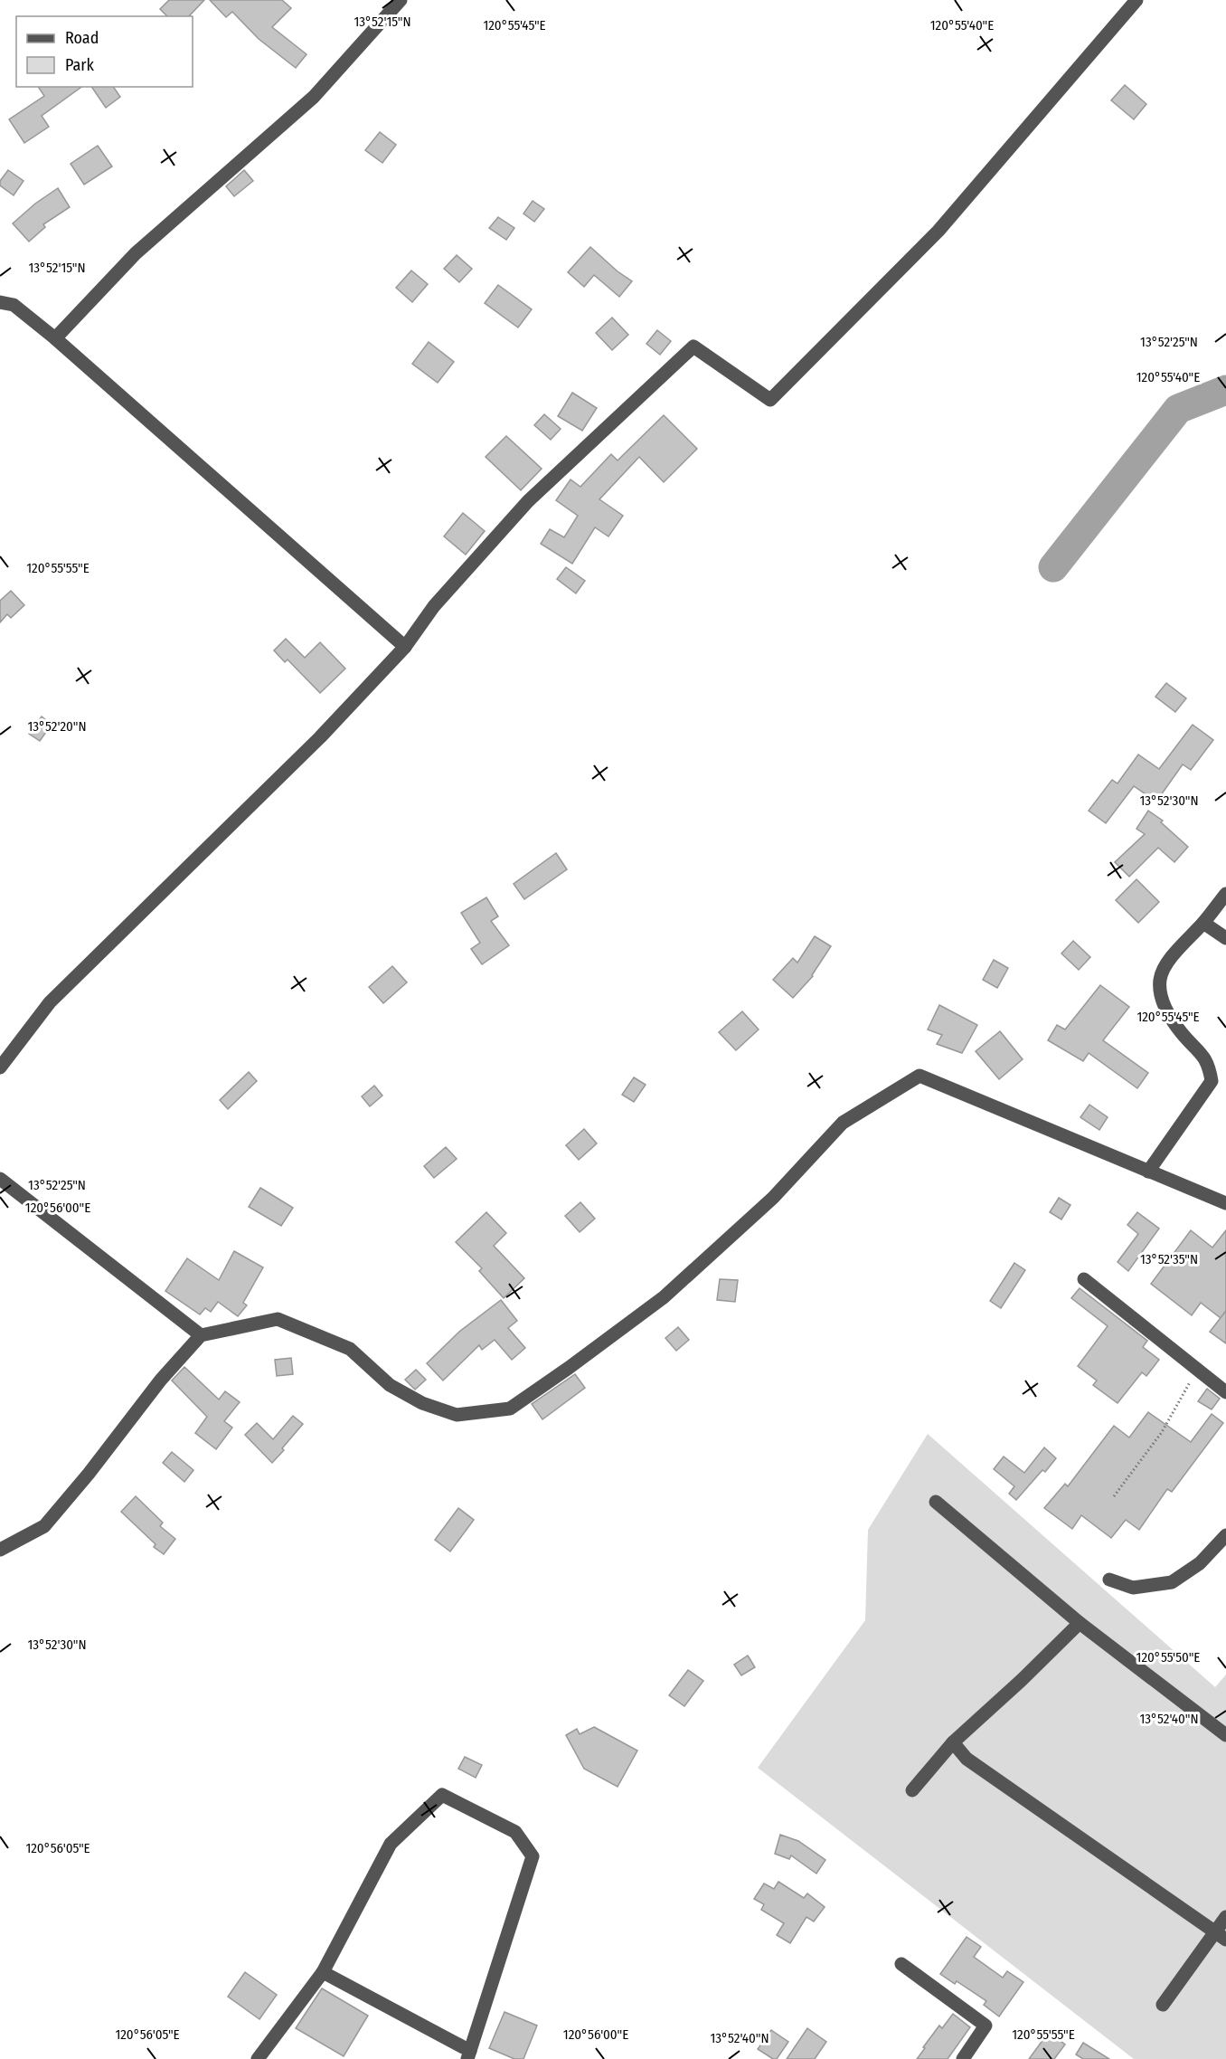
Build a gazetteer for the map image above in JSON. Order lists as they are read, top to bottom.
{
  "legend": ["Road", "Park"],
  "coordinates": [
    "13°52'15\"N",
    "120°55'45\"E",
    "120°55'40\"E",
    "13°52'25\"N",
    "120°55'55\"E",
    "13°52'20\"N",
    "13°52'30\"N",
    "120°56'00\"E",
    "13°52'35\"N",
    "120°55'50\"E",
    "13°52'40\"N",
    "120°56'05\"E"
  ]
}
